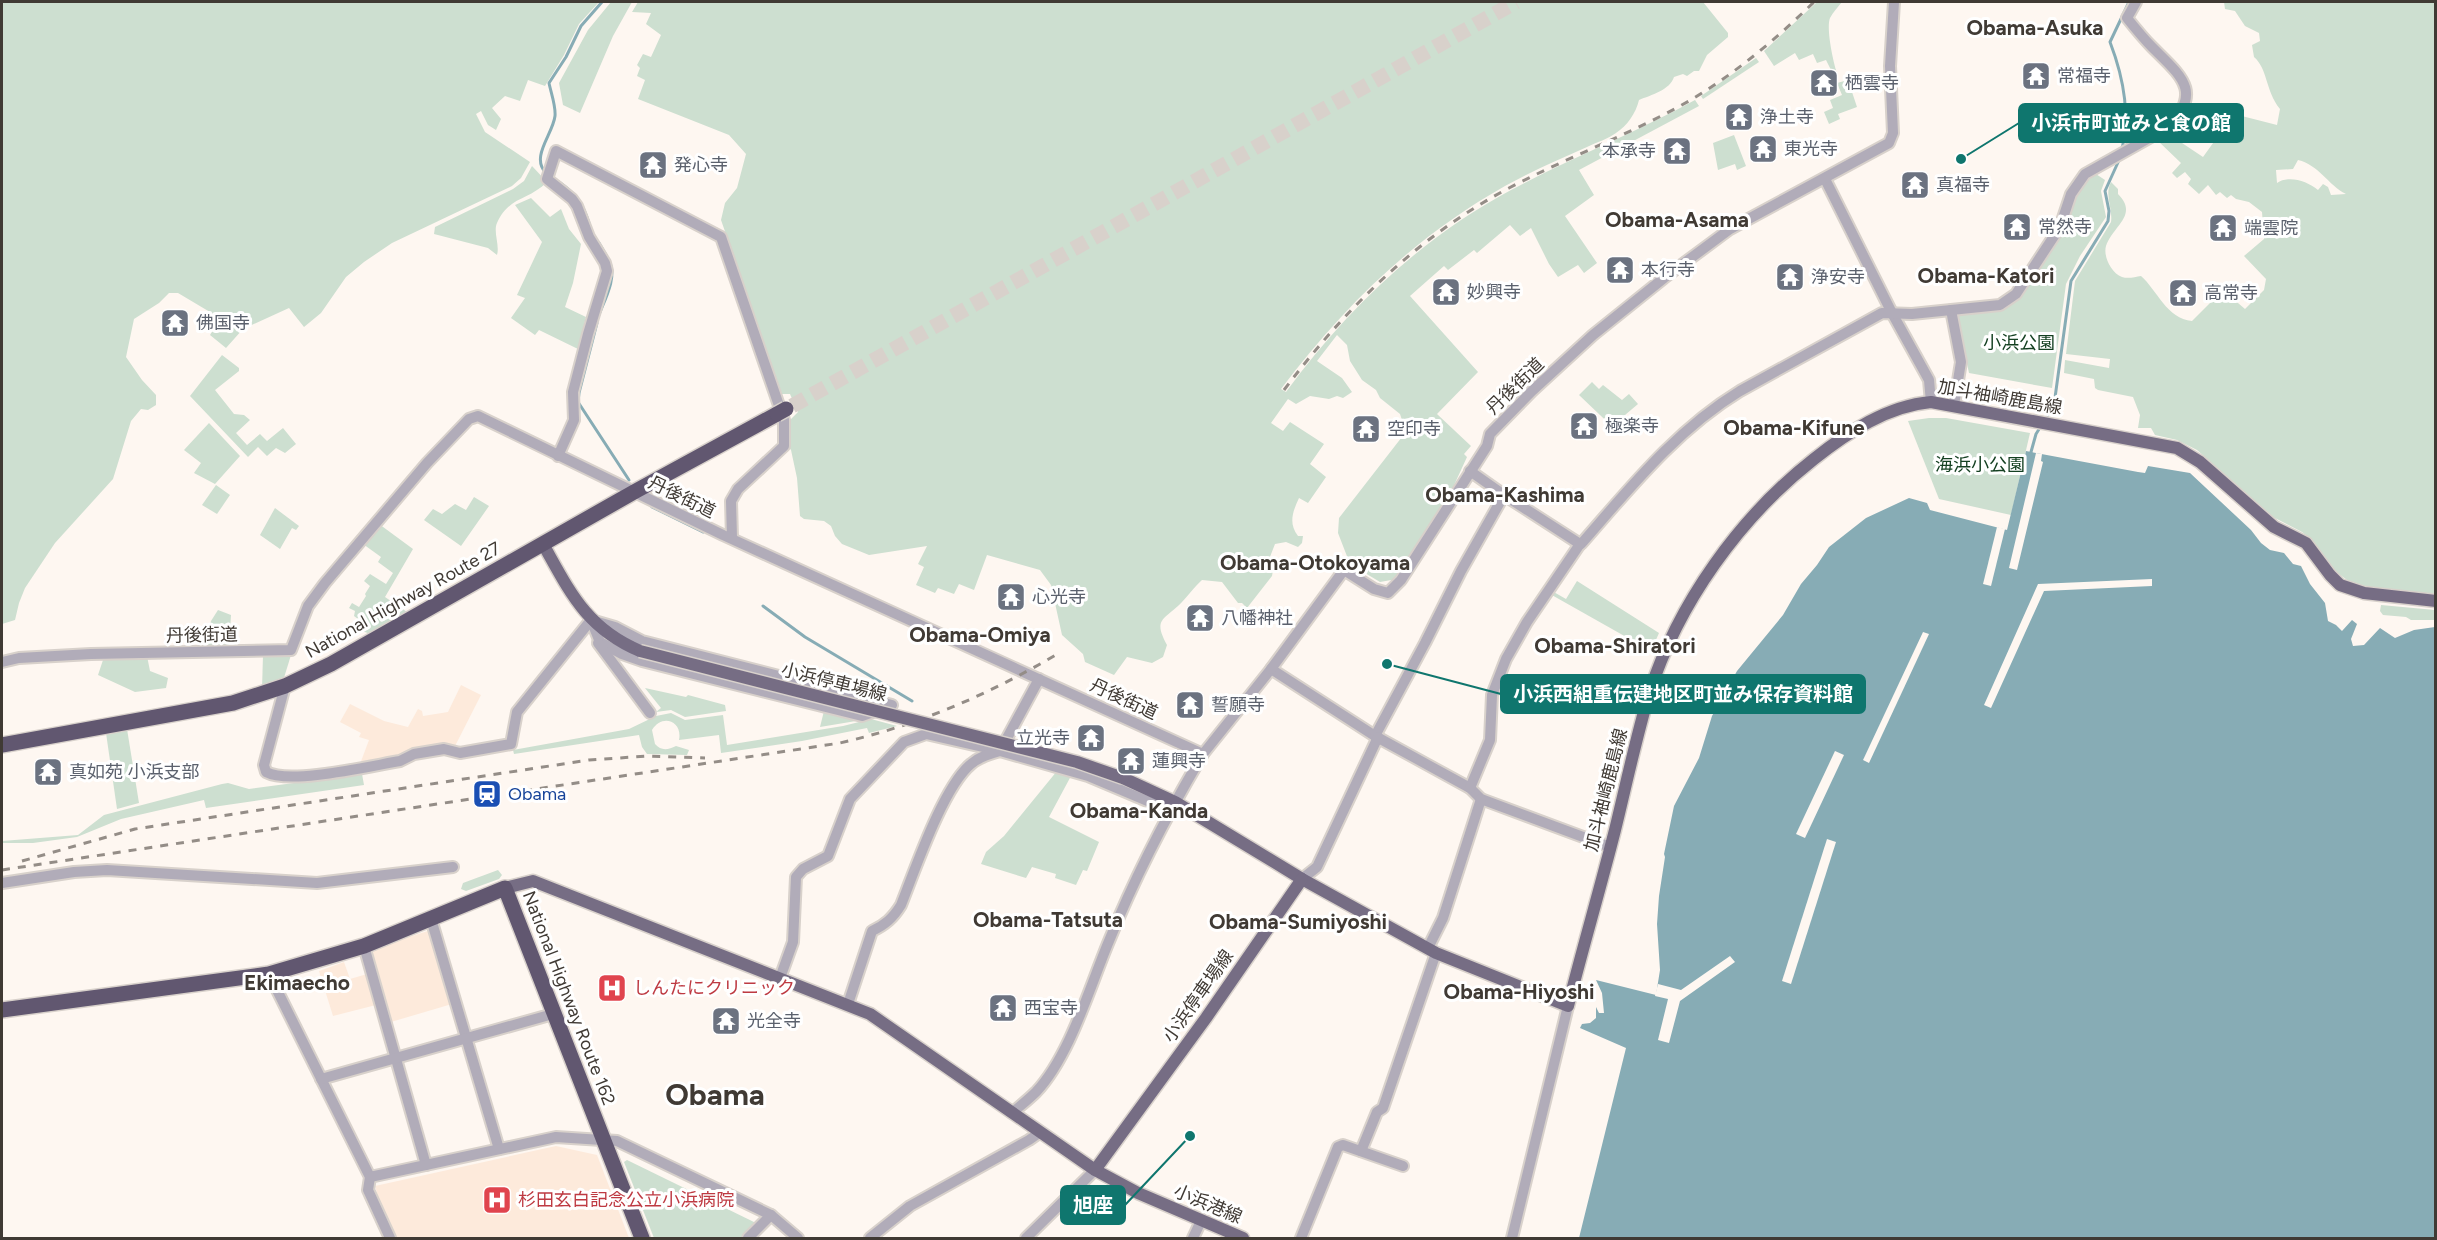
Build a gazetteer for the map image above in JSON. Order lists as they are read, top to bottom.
{
  "streets": {
    "highway": ["National Highway Route 27", "National Highway Route 162"],
    "main road": ["加斗袖崎鹿島線", "小浜停車場線", "小浜港線"],
    "street": ["丹後街道"]
  },
  "crossings": [
    ["丹後街道", "National Highway Route 27"],
    ["National Highway Route 27", "小浜停車場線"],
    ["小浜停車場線", "小浜港線"]
  ],
  "districts": [
    "Obama-Asuka",
    "Obama-Asama",
    "Obama-Katori",
    "Obama-Kifune",
    "Obama-Kashima",
    "Obama-Otokoyama",
    "Obama-Omiya",
    "Obama-Shiratori",
    "Obama-Kanda",
    "Obama-Tatsuta",
    "Obama-Sumiyoshi",
    "Ekimaecho",
    "Obama-Hiyoshi",
    "Obama"
  ],
  "parks": ["小浜公園", "海浜小公園"],
  "places": {
    "temple": [
      "常福寺",
      "栖雲寺",
      "浄土寺",
      "東光寺",
      "本承寺",
      "発心寺",
      "真福寺",
      "常然寺",
      "端雲院",
      "本行寺",
      "浄安寺",
      "妙興寺",
      "高常寺",
      "佛国寺",
      "極楽寺",
      "空印寺",
      "心光寺",
      "八幡神社",
      "誓願寺",
      "立光寺",
      "蓮興寺",
      "真如苑 小浜支部",
      "西宝寺",
      "光全寺"
    ],
    "other": ["小浜市町並みと食の館", "小浜西組重伝建地区町並み保存資料館", "旭座"],
    "station": ["Obama"],
    "hospital": ["しんたにクリニック", "杉田玄白記念公立小浜病院"]
  }
}
